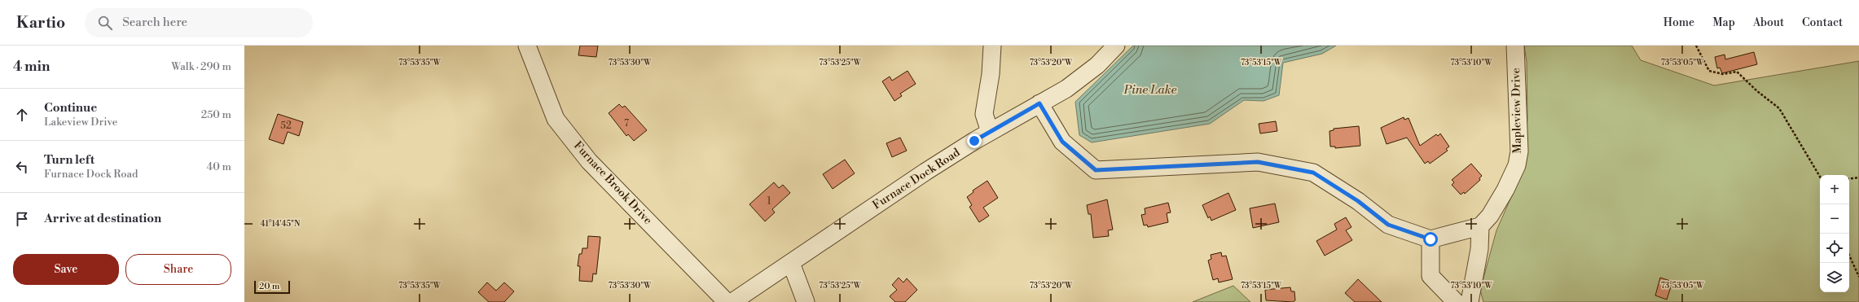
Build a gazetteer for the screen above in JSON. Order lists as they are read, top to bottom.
{
  "streets": {
    "street": ["Mapleview Drive", "Furnace Dock Road", "Furnace Brook Drive"]
  },
  "water": ["Pine Lake"],
  "house_numbers": ["7", "52", "1"],
  "scale_bar": "20 m",
  "page": {
    "header": "Kartio",
    "search": "Search here",
    "nav": [
      "Home",
      "Map",
      "About",
      "Contact"
    ],
    "heading": ["4 min", "Walk · 290 m"],
    "list": [
      ["Continue", "Lakeview Drive", "250 m"],
      ["Turn left", "Furnace Dock Road", "40 m"],
      "Arrive at destination"
    ],
    "map_buttons": ["+", "−"],
    "buttons": ["Save", "Share"],
    "scale": "20 m"
  },
  "coordinates": [
    "73°53'35\"W",
    "73°53'30\"W",
    "73°53'25\"W",
    "73°53'20\"W",
    "73°53'15\"W",
    "73°53'10\"W",
    "73°53'05\"W",
    "41°14'45\"N"
  ]
}
